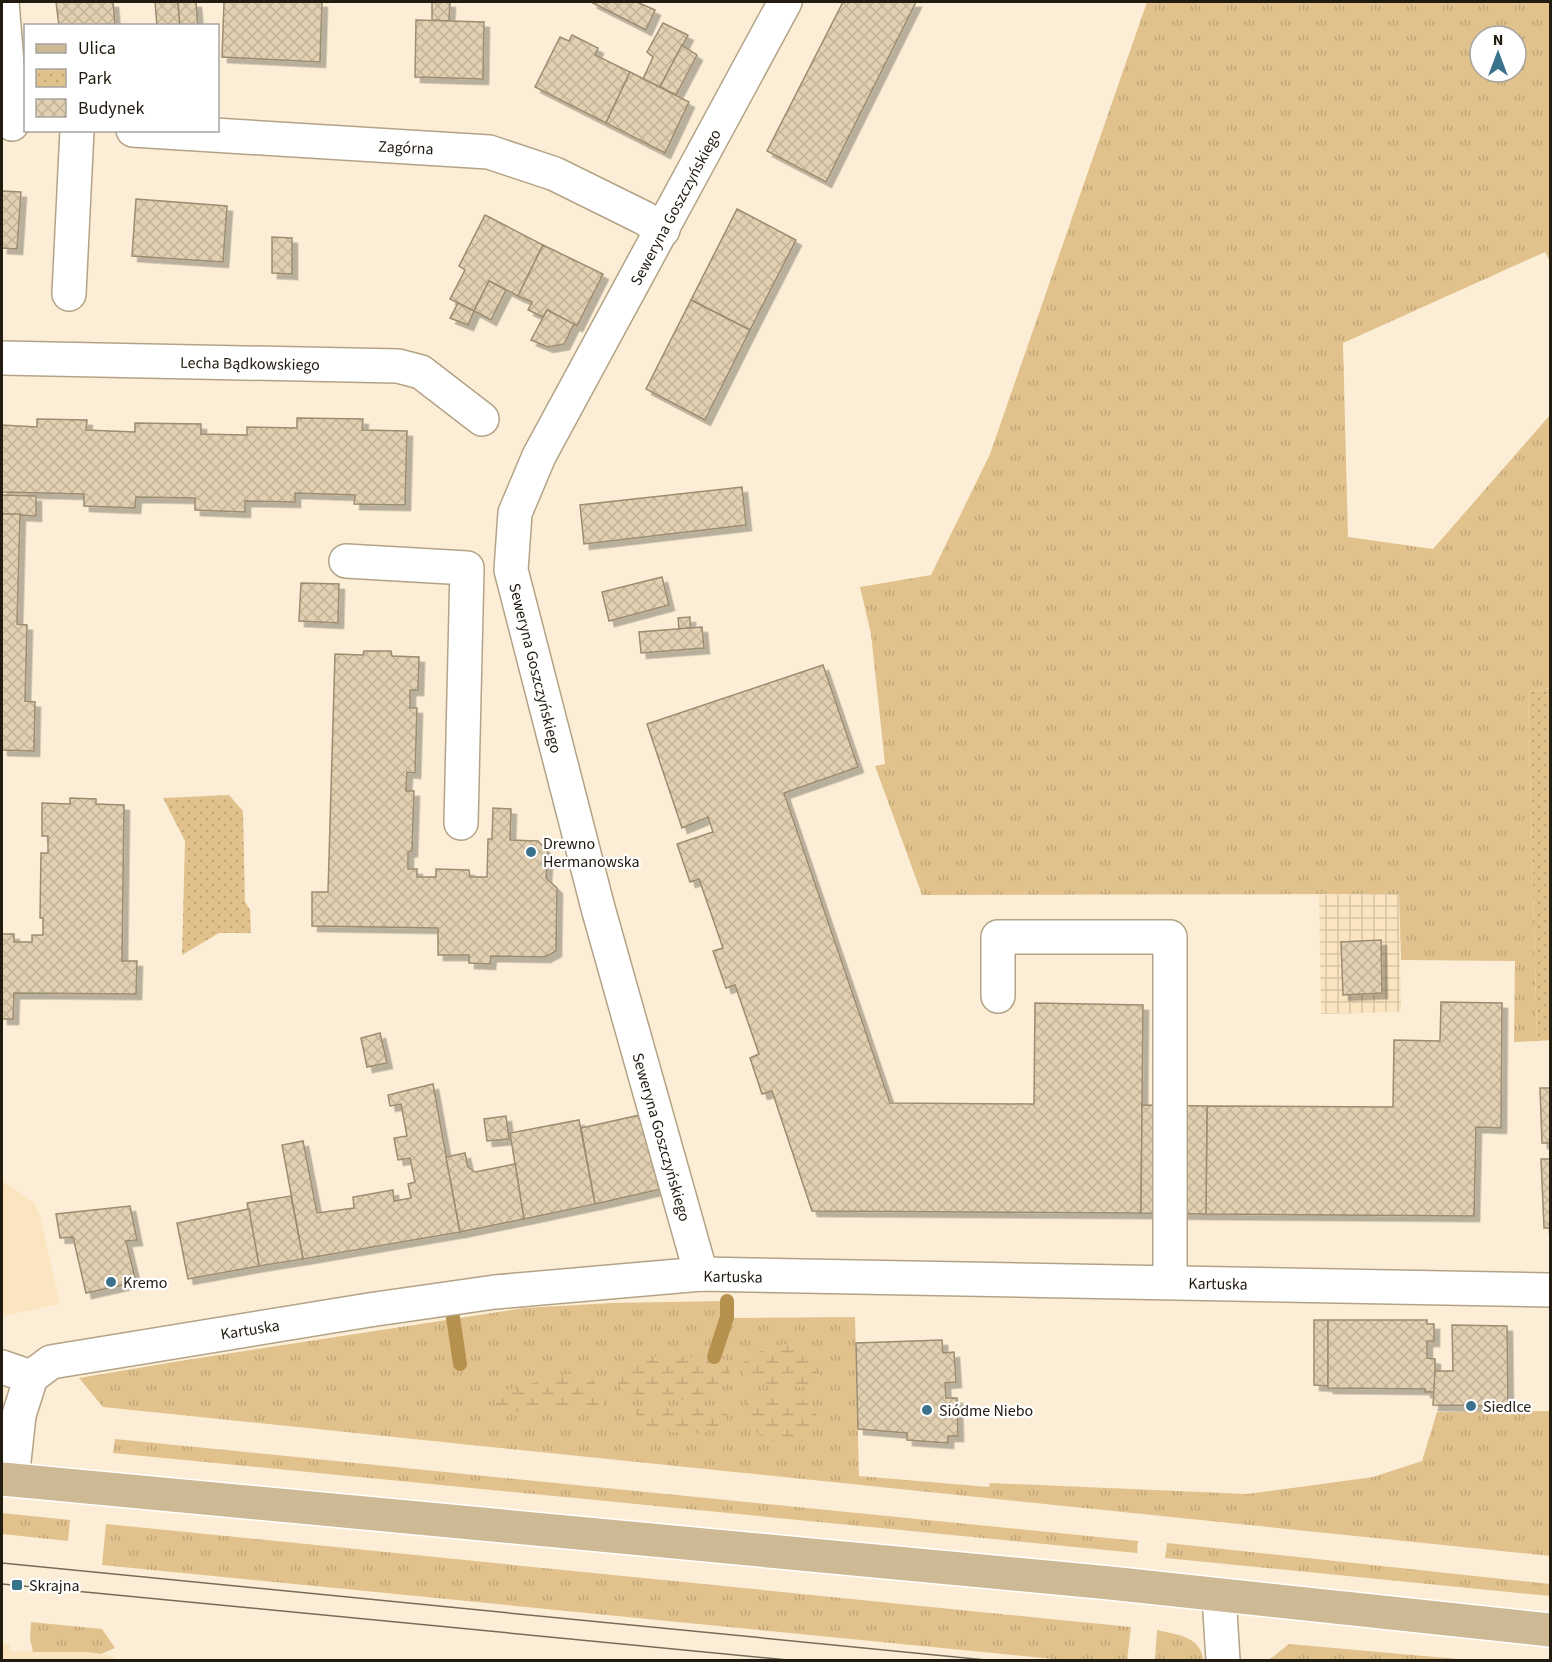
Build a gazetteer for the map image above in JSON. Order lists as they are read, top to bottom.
{
  "streets": {
    "main road": ["Kartuska"],
    "street": ["Zagórna", "Seweryna Goszczyńskiego", "Lecha Bądkowskiego"]
  },
  "crossings": [
    ["Zagórna", "Seweryna Goszczyńskiego"],
    ["Seweryna Goszczyńskiego", "Kartuska"]
  ],
  "places": {
    "other": [
      "Drewno Hermanowska",
      "Kremo",
      "Siedlce",
      "Siódme Niebo"
    ],
    "transit": ["Skrajna"]
  },
  "legend": ["Ulica", "Park", "Budynek"],
  "north": "top"
}
